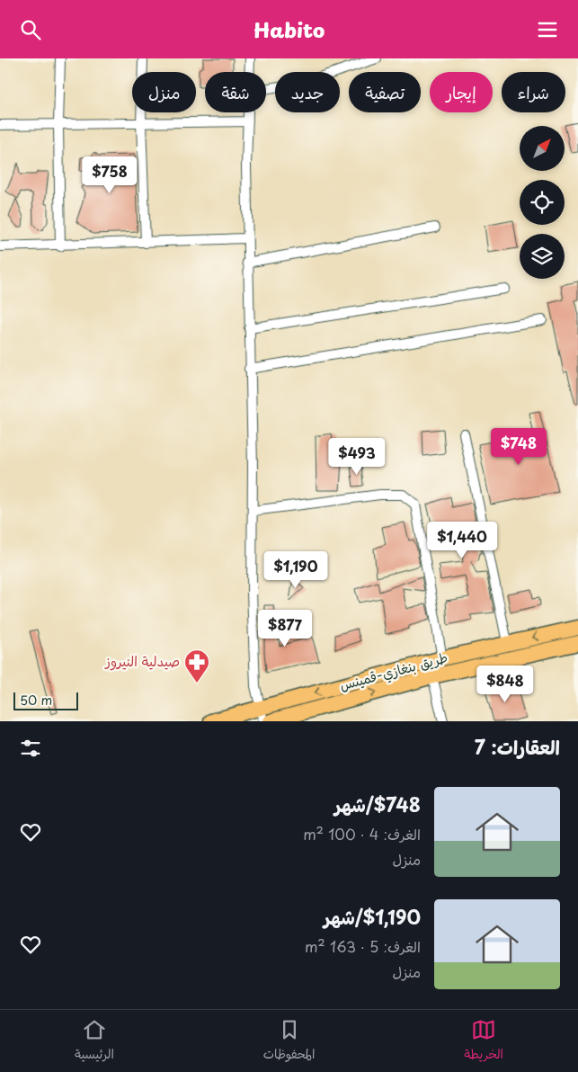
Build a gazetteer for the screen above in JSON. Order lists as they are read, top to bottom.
{
  "streets": {
    "main road": ["طريق بنغازي-قمينس"]
  },
  "places": {
    "pharmacy": ["صيدلية النيروز"]
  },
  "scale_bar": "50 m",
  "north": "top right",
  "page": {
    "header": "Habito",
    "chip": [
      "شراء",
      "إيجار",
      "تصفية",
      "جديد",
      "شقة",
      "منزل"
    ],
    "price": [
      "$758",
      "$748",
      "$493",
      "$1,440",
      "$1,190",
      "$877",
      "$848"
    ],
    "scale": "50 m",
    "heading": "العقارات: 7",
    "list": [
      {
        "name": "$748/شهر",
        "note": "الغرف: 4 · 100 m² · منزل"
      },
      {
        "name": "$1,190/شهر",
        "note": "الغرف: 5 · 163 m² · منزل"
      }
    ],
    "tabs": ["الخريطة", "المحفوظات", "الرئيسية"]
  }
}
